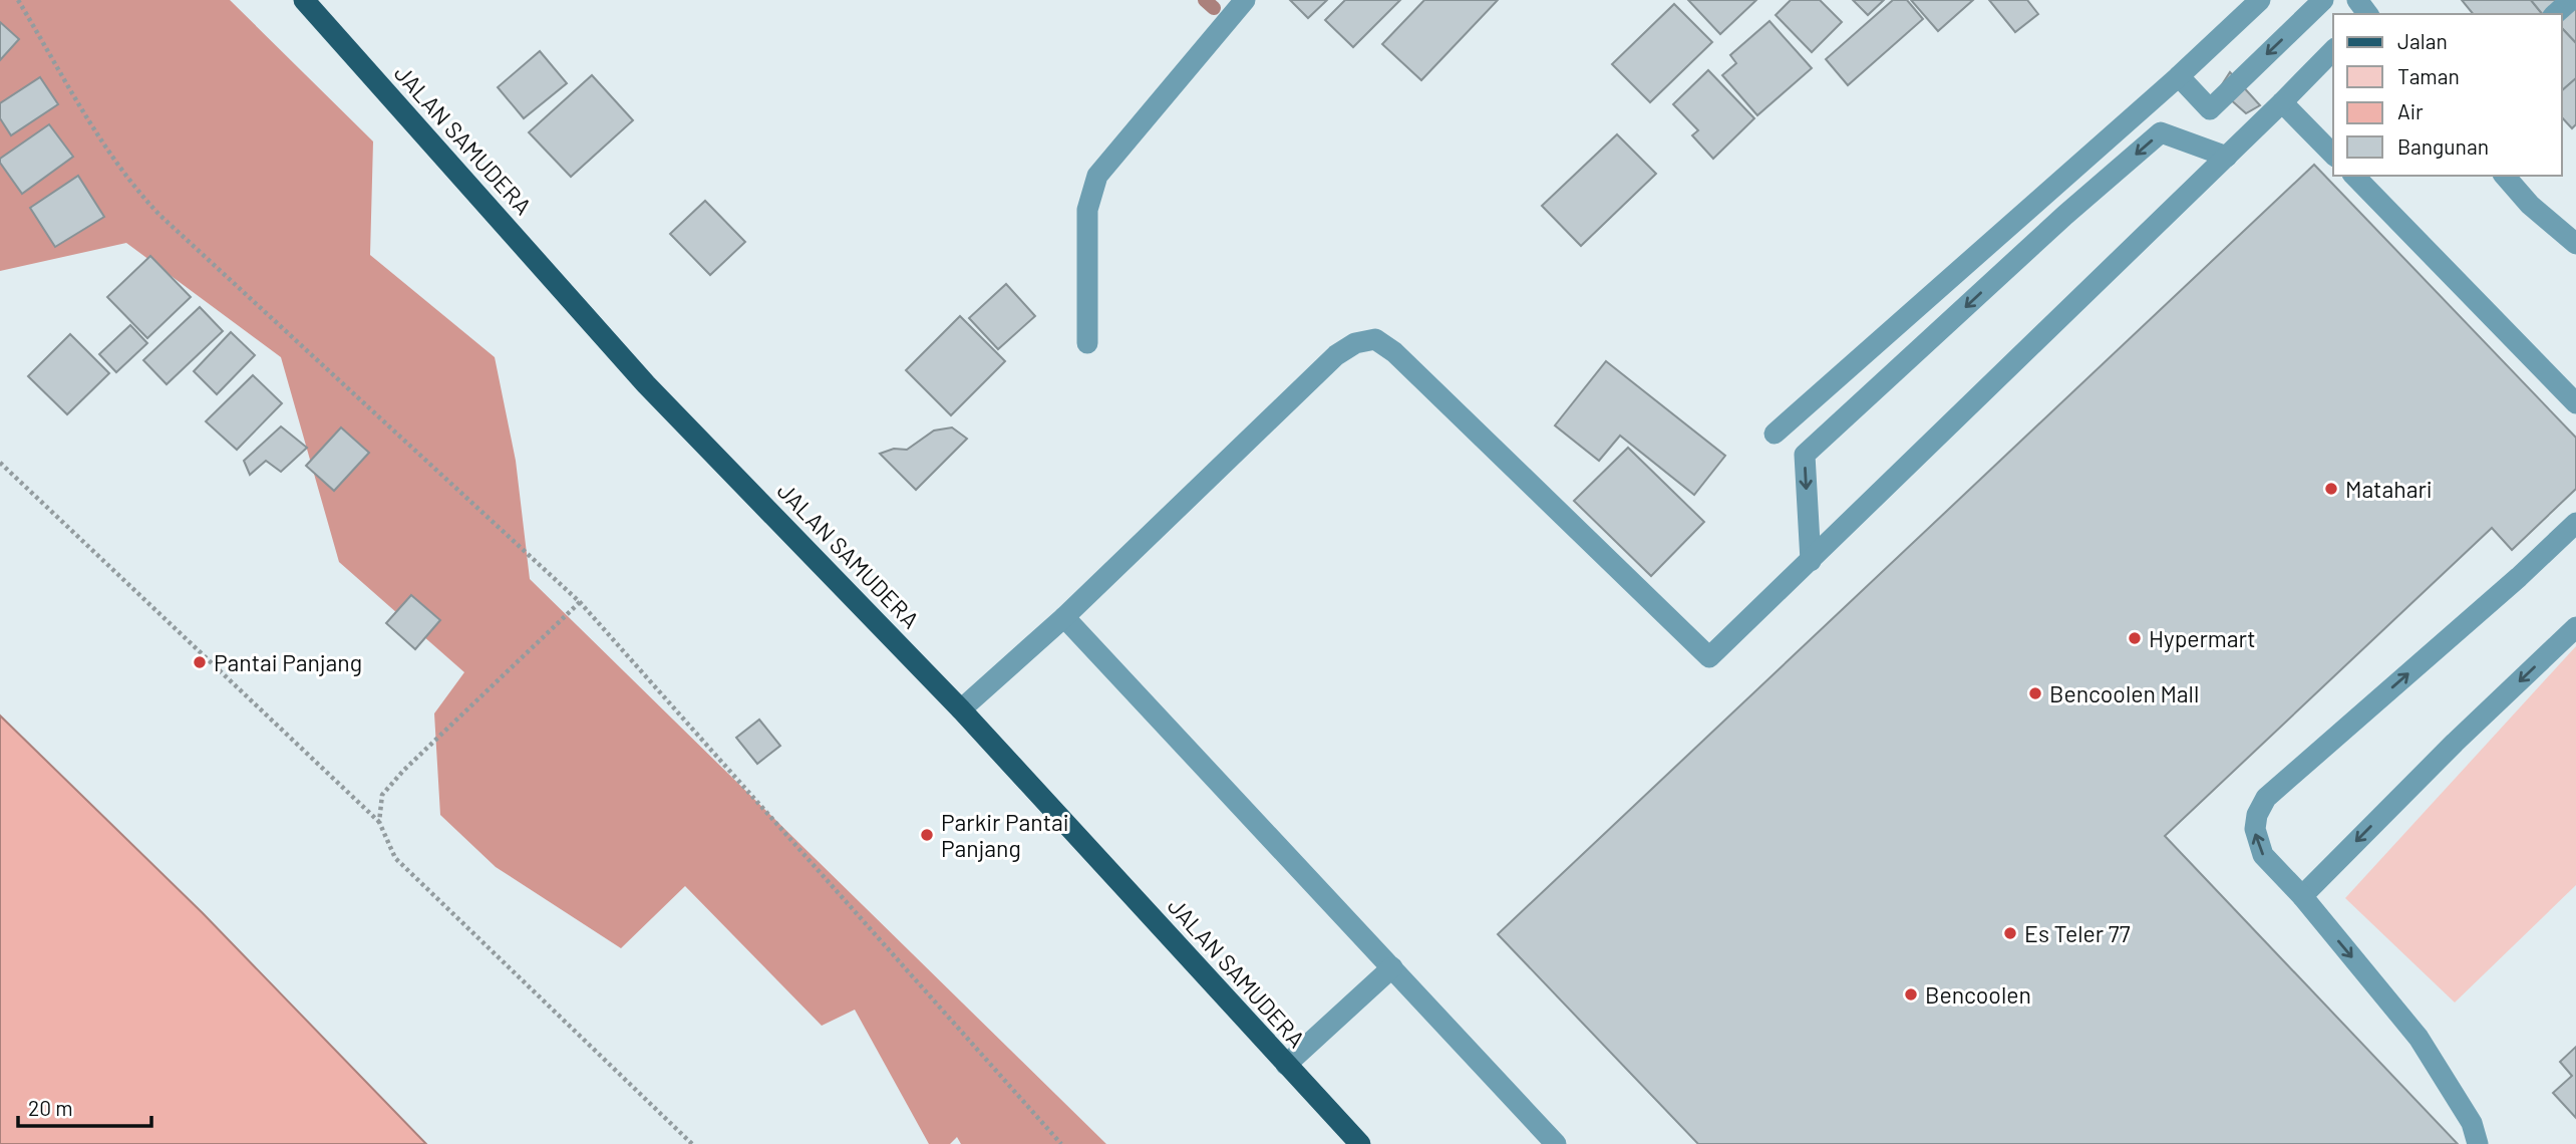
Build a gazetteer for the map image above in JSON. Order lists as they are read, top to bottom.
{
  "streets": {
    "main road": ["JALAN SAMUDERA"]
  },
  "places": [
    "Matahari",
    "Hypermart",
    "Pantai Panjang",
    "Bencoolen Mall",
    "Parkir Pantai Panjang",
    "Es Teler 77",
    "Bencoolen"
  ],
  "legend": [
    "Jalan",
    "Taman",
    "Air",
    "Bangunan"
  ],
  "scale_bar": "20 m"
}
